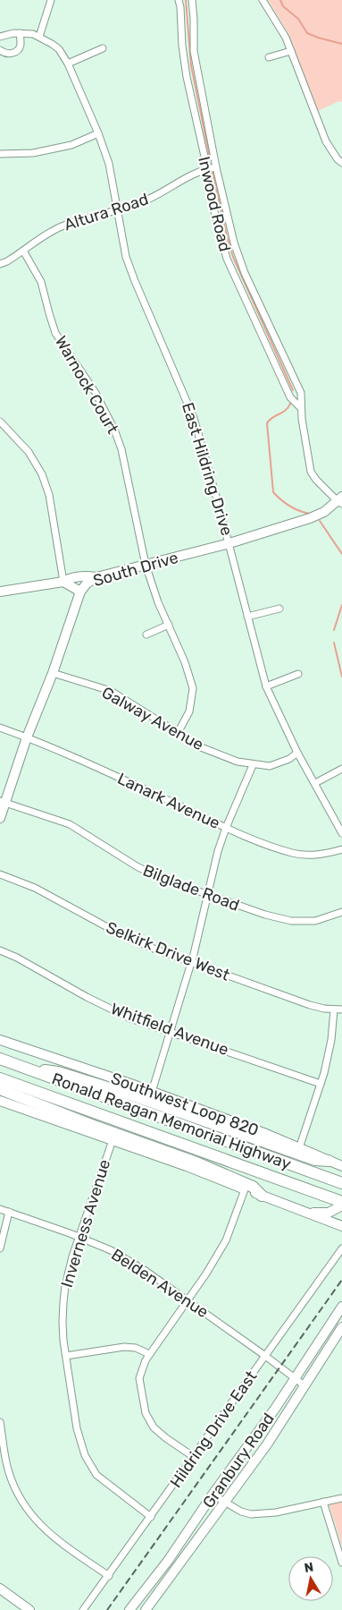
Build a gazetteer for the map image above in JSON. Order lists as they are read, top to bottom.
{
  "streets": {
    "highway": ["Ronald Reagan Memorial Highway"],
    "main road": ["South Drive", "Southwest Loop 820", "Granbury Road"],
    "street": [
      "Inwood Road",
      "Altura Road",
      "Warnock Court",
      "East Hildring Drive",
      "Galway Avenue",
      "Lanark Avenue",
      "Bilglade Road",
      "Selkirk Drive West",
      "Whitfield Avenue",
      "Inverness Avenue",
      "Belden Avenue",
      "Hildring Drive East"
    ]
  },
  "crossings": [
    ["Inwood Road", "Altura Road"],
    ["Inwood Road", "South Drive"],
    ["Altura Road", "Warnock Court"],
    ["Altura Road", "East Hildring Drive"],
    ["Warnock Court", "South Drive"],
    ["Warnock Court", "Galway Avenue"],
    ["East Hildring Drive", "South Drive"],
    ["South Drive", "Galway Avenue"],
    ["South Drive", "Lanark Avenue"],
    ["South Drive", "Bilglade Road"],
    ["Inverness Avenue", "Belden Avenue"],
    ["Inverness Avenue", "Hildring Drive East"],
    ["Belden Avenue", "Hildring Drive East"],
    ["Belden Avenue", "Granbury Road"]
  ],
  "north": "top"
}
